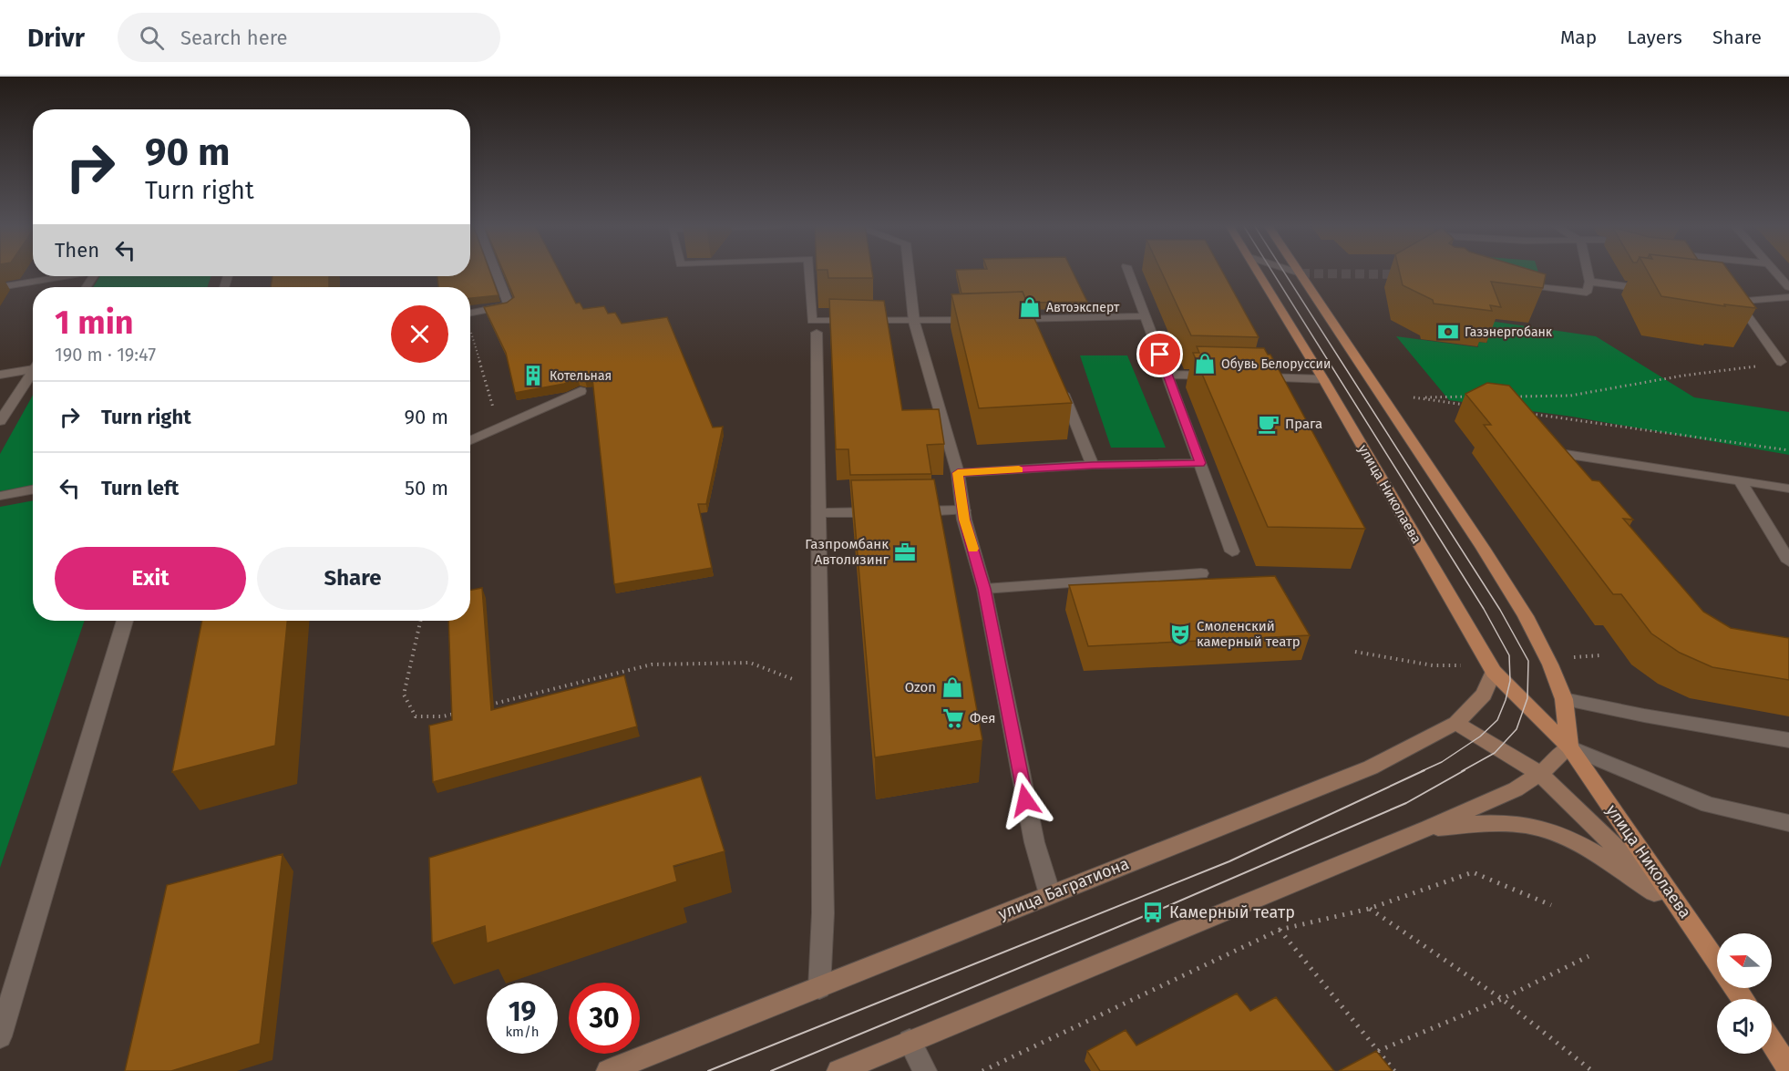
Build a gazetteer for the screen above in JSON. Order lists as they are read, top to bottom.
{
  "streets": {
    "main road": ["улица Николаева", "улица Багратиона"]
  },
  "crossings": [
    ["улица Николаева", "улица Багратиона"]
  ],
  "places": {
    "shop": ["Автоэксперт", "Обувь Белоруссии", "Ozon"],
    "bank": ["Газэнергобанк"],
    "building": ["Котельная"],
    "cafe": ["Прага"],
    "office": ["Газпромбанк Автолизинг"],
    "theatre": ["Смоленский камерный театр"],
    "supermarket": ["Фея"],
    "bus stop": ["Камерный театр"]
  },
  "north": "left",
  "page": {
    "header": "Drivr",
    "search": "Search here",
    "nav": ["Map", "Layers", "Share"],
    "turn": ["90 m", "Turn right"],
    "then": "Then",
    "heading": ["1 min", "190 m · 19:47"],
    "list": [
      {
        "name": "Turn right",
        "value": "90 m"
      },
      {
        "name": "Turn left",
        "value": "50 m"
      }
    ],
    "buttons": ["Exit", "Share"],
    "speed": "19 km/h",
    "limit": "30"
  }
}
